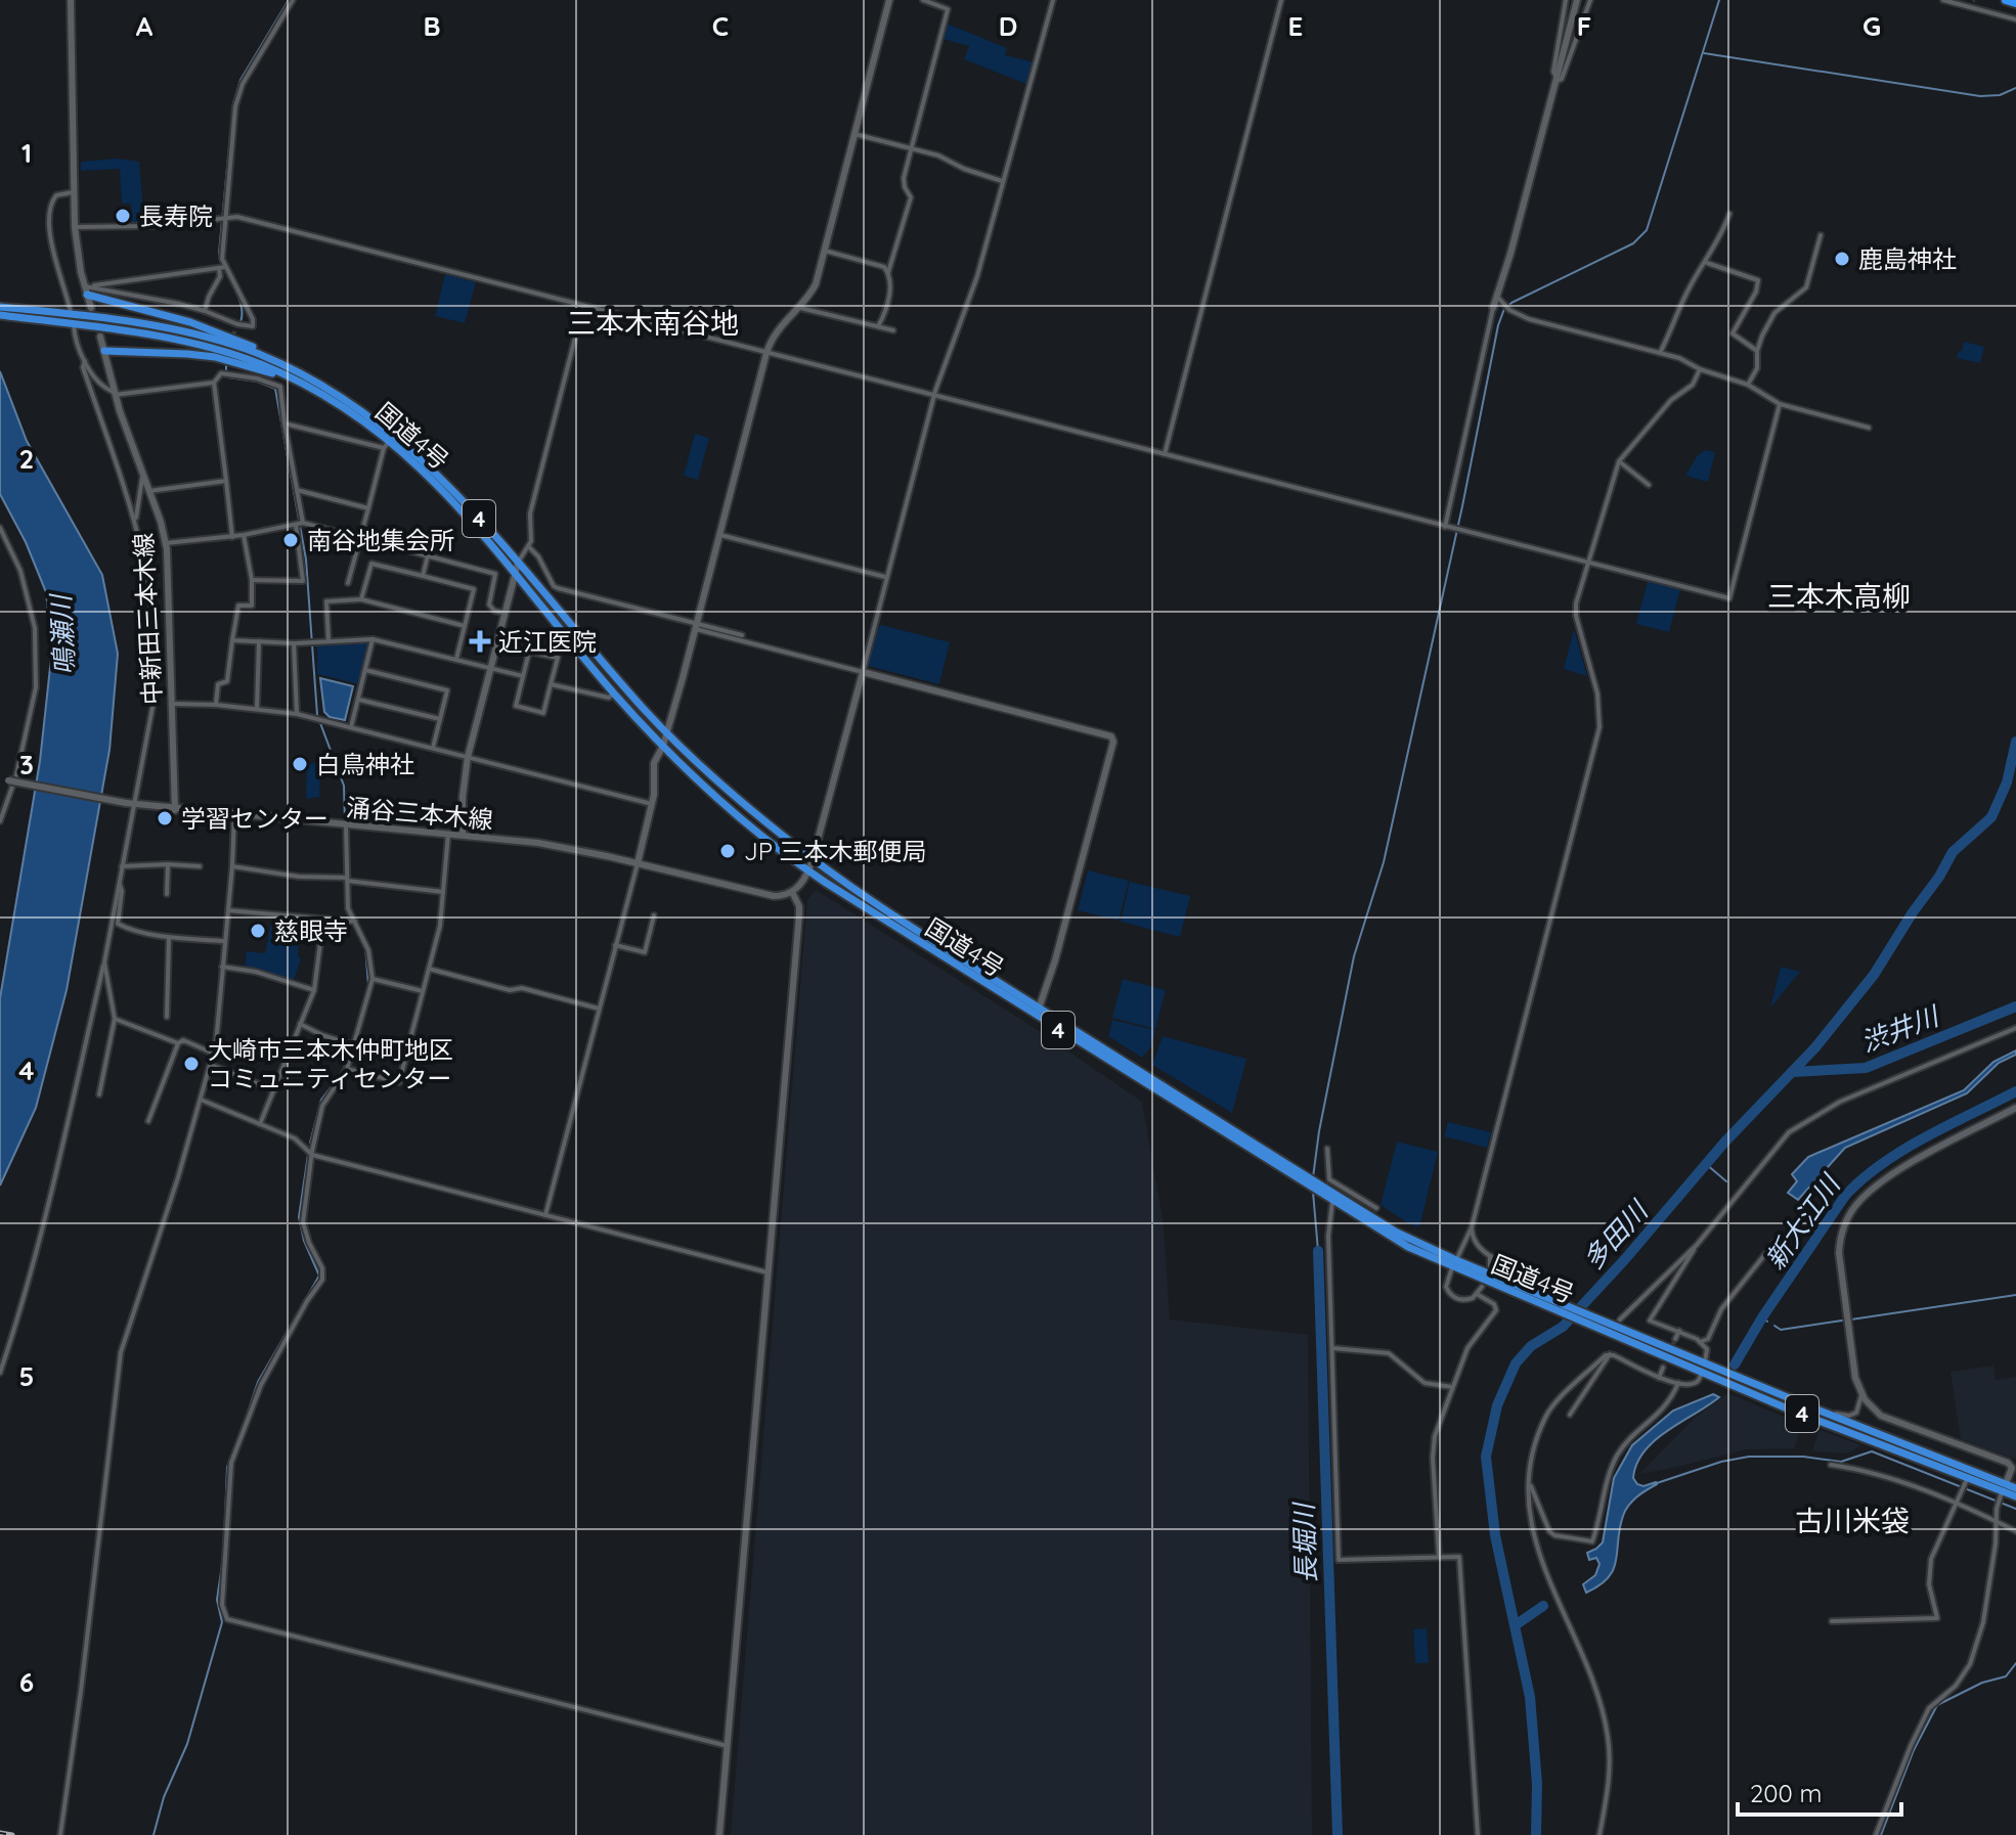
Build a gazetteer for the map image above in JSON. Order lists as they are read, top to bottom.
{
  "streets": {
    "highway": ["国道4号", "4"],
    "street": ["中新田三本木線", "涌谷三本木線"]
  },
  "crossings": [
    ["中新田三本木線", "涌谷三本木線"]
  ],
  "districts": ["三本木南谷地", "三本木高柳", "古川米袋"],
  "water": [
    "鳴瀬川",
    "渋井川",
    "新大江川",
    "多田川",
    "長堀川"
  ],
  "places": {
    "other": [
      "長寿院",
      "鹿島神社",
      "南谷地集会所",
      "白鳥神社",
      "学習センター",
      "JP 三本木郵便局",
      "慈眼寺",
      "大崎市三本木仲町地区 コミュニティセンター"
    ],
    "health": ["近江医院"]
  },
  "scale_bar": "200 m",
  "grid": {
    "columns": [
      "A",
      "B",
      "C",
      "D",
      "E",
      "F",
      "G"
    ],
    "rows": [
      "1",
      "2",
      "3",
      "4",
      "5",
      "6"
    ]
  }
}
